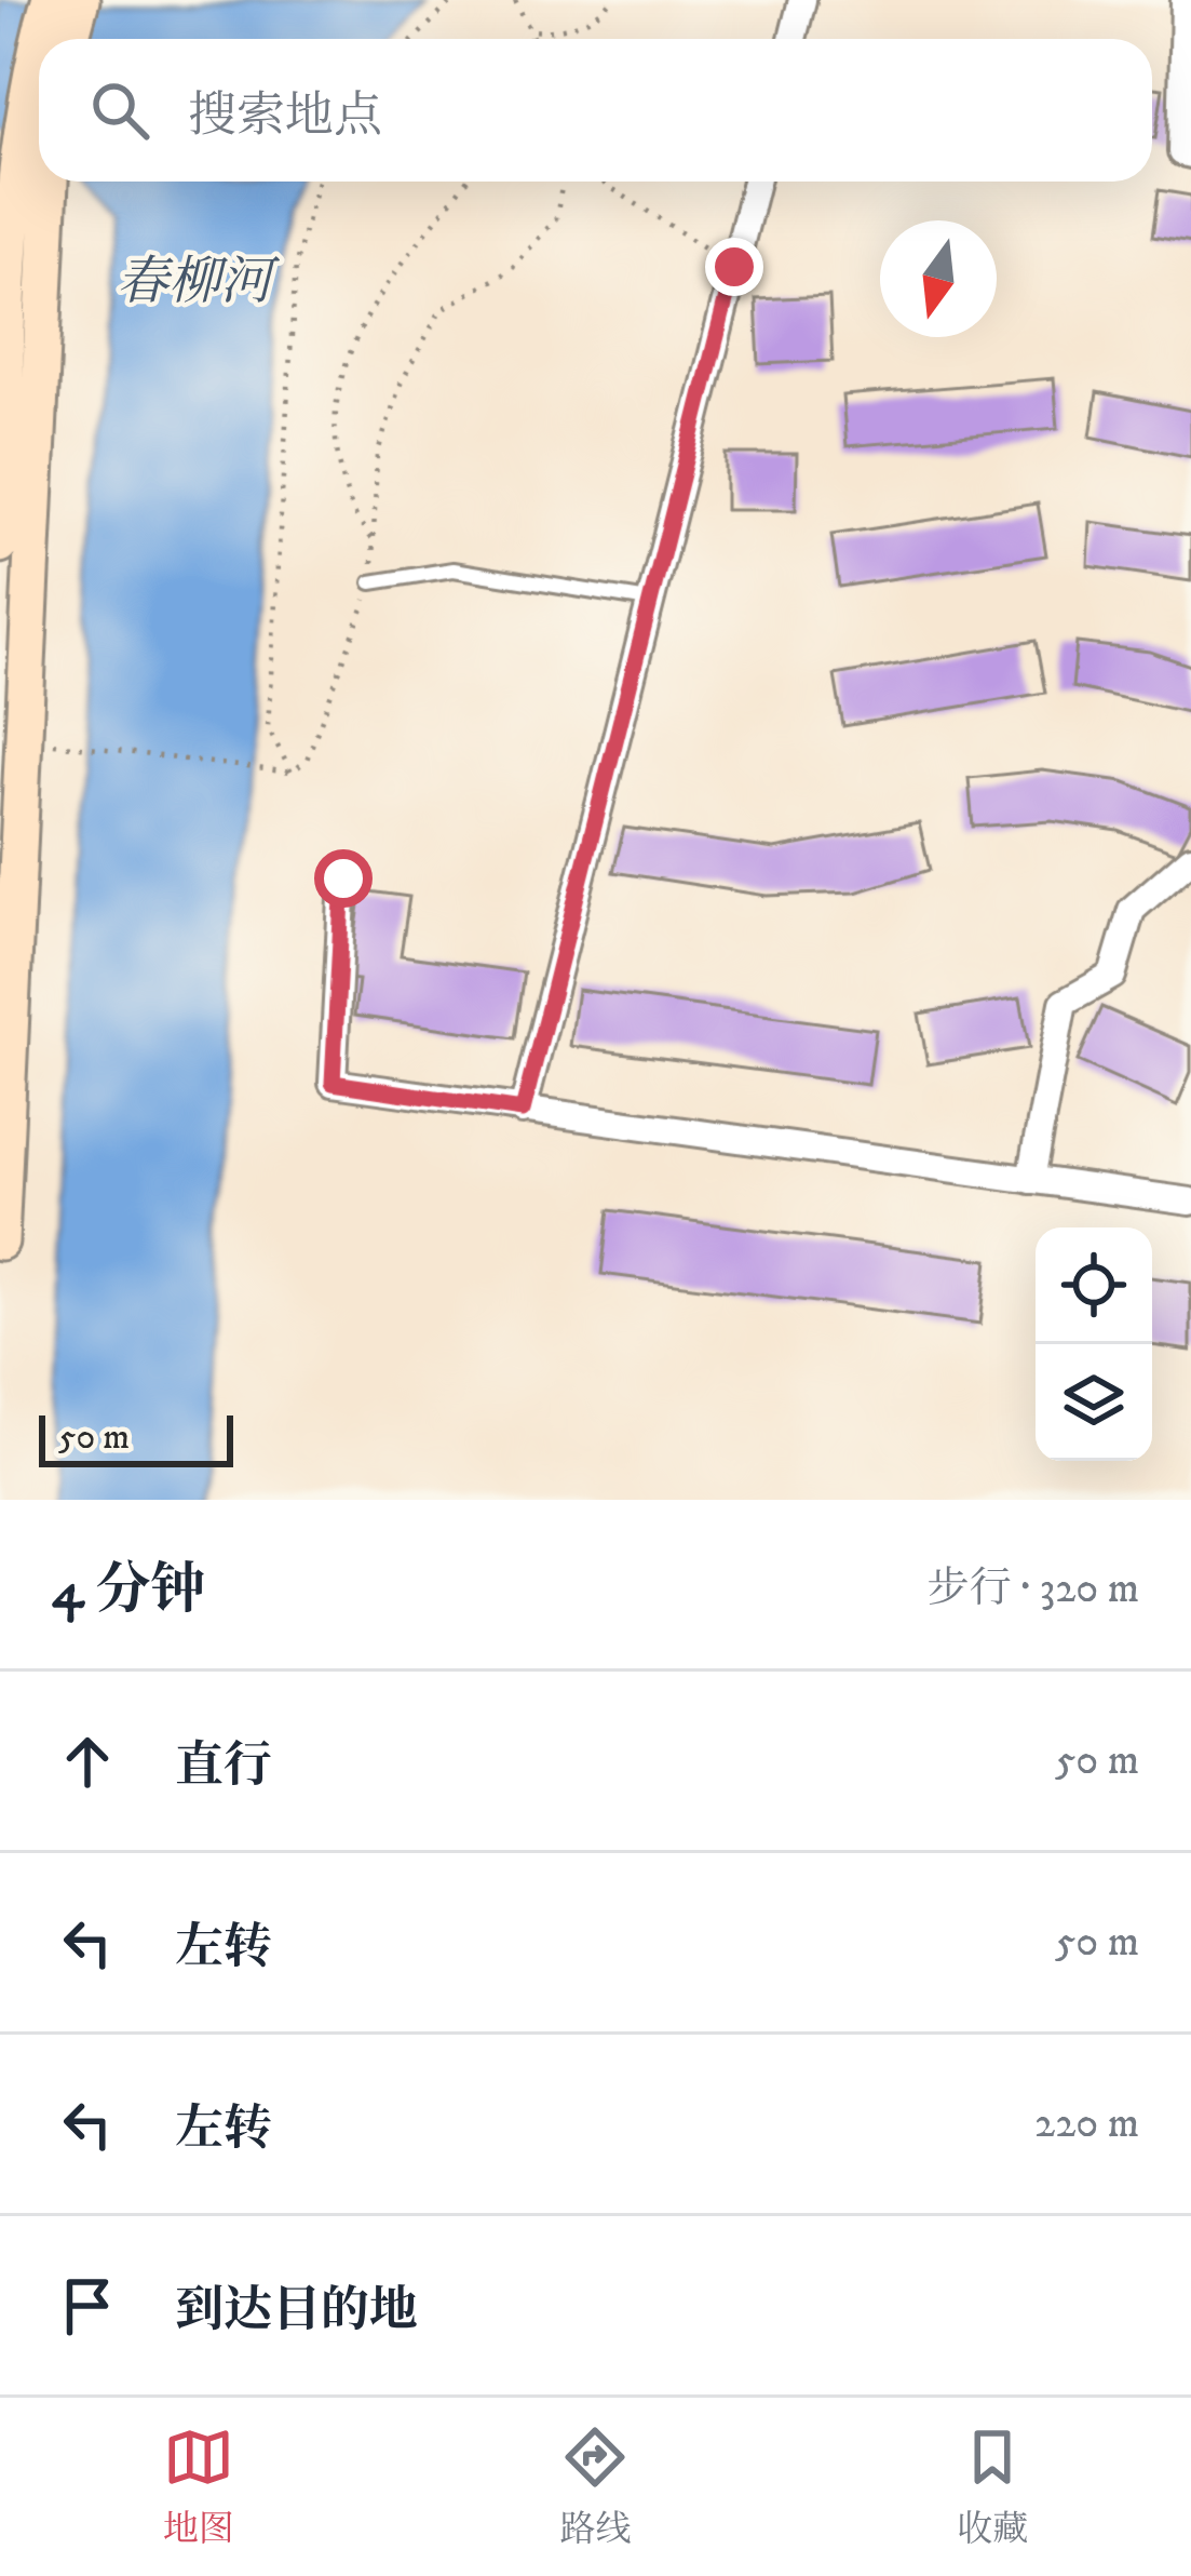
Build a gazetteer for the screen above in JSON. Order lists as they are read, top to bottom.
{
  "water": ["春柳河"],
  "scale_bar": "50 m",
  "north": "bottom",
  "page": {
    "search": "搜索地点",
    "scale": "50 m",
    "heading": ["4 分钟", "步行 · 320 m"],
    "list": [
      ["直行", "50 m"],
      ["左转", "50 m"],
      ["左转", "220 m"],
      "到达目的地"
    ],
    "nav": ["地图", "路线", "收藏"]
  }
}
